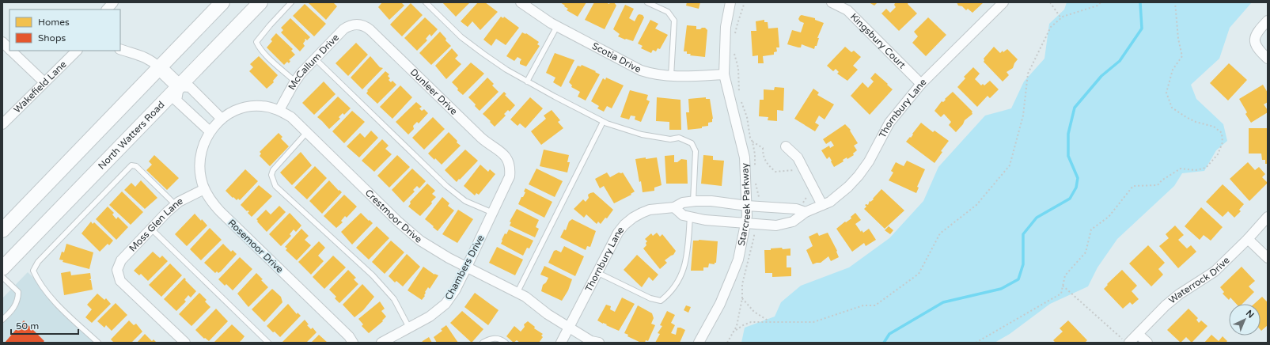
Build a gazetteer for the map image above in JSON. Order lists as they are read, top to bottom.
{
  "streets": {
    "main road": ["North Watters Road"],
    "street": [
      "Kingsbury Court",
      "Scotia Drive",
      "McCallum Drive",
      "Wakefield Lane",
      "Dunleer Drive",
      "Thornbury Lane",
      "Starcreek Parkway",
      "Crestmoor Drive",
      "Moss Glen Lane",
      "Rosemoor Drive",
      "Chambers Drive",
      "Waterrock Drive"
    ]
  },
  "crossings": [
    ["Kingsbury Court", "Thornbury Lane"],
    ["Scotia Drive", "Starcreek Parkway"],
    ["McCallum Drive", "Dunleer Drive"],
    ["McCallum Drive", "Crestmoor Drive"],
    ["Dunleer Drive", "Chambers Drive"],
    ["Thornbury Lane", "Starcreek Parkway"],
    ["Thornbury Lane", "Crestmoor Drive"],
    ["Crestmoor Drive", "Rosemoor Drive"],
    ["Crestmoor Drive", "Chambers Drive"],
    ["Moss Glen Lane", "Rosemoor Drive"]
  ],
  "legend": ["Homes", "Shops"],
  "scale_bar": "50 m",
  "north": "top right"
}
